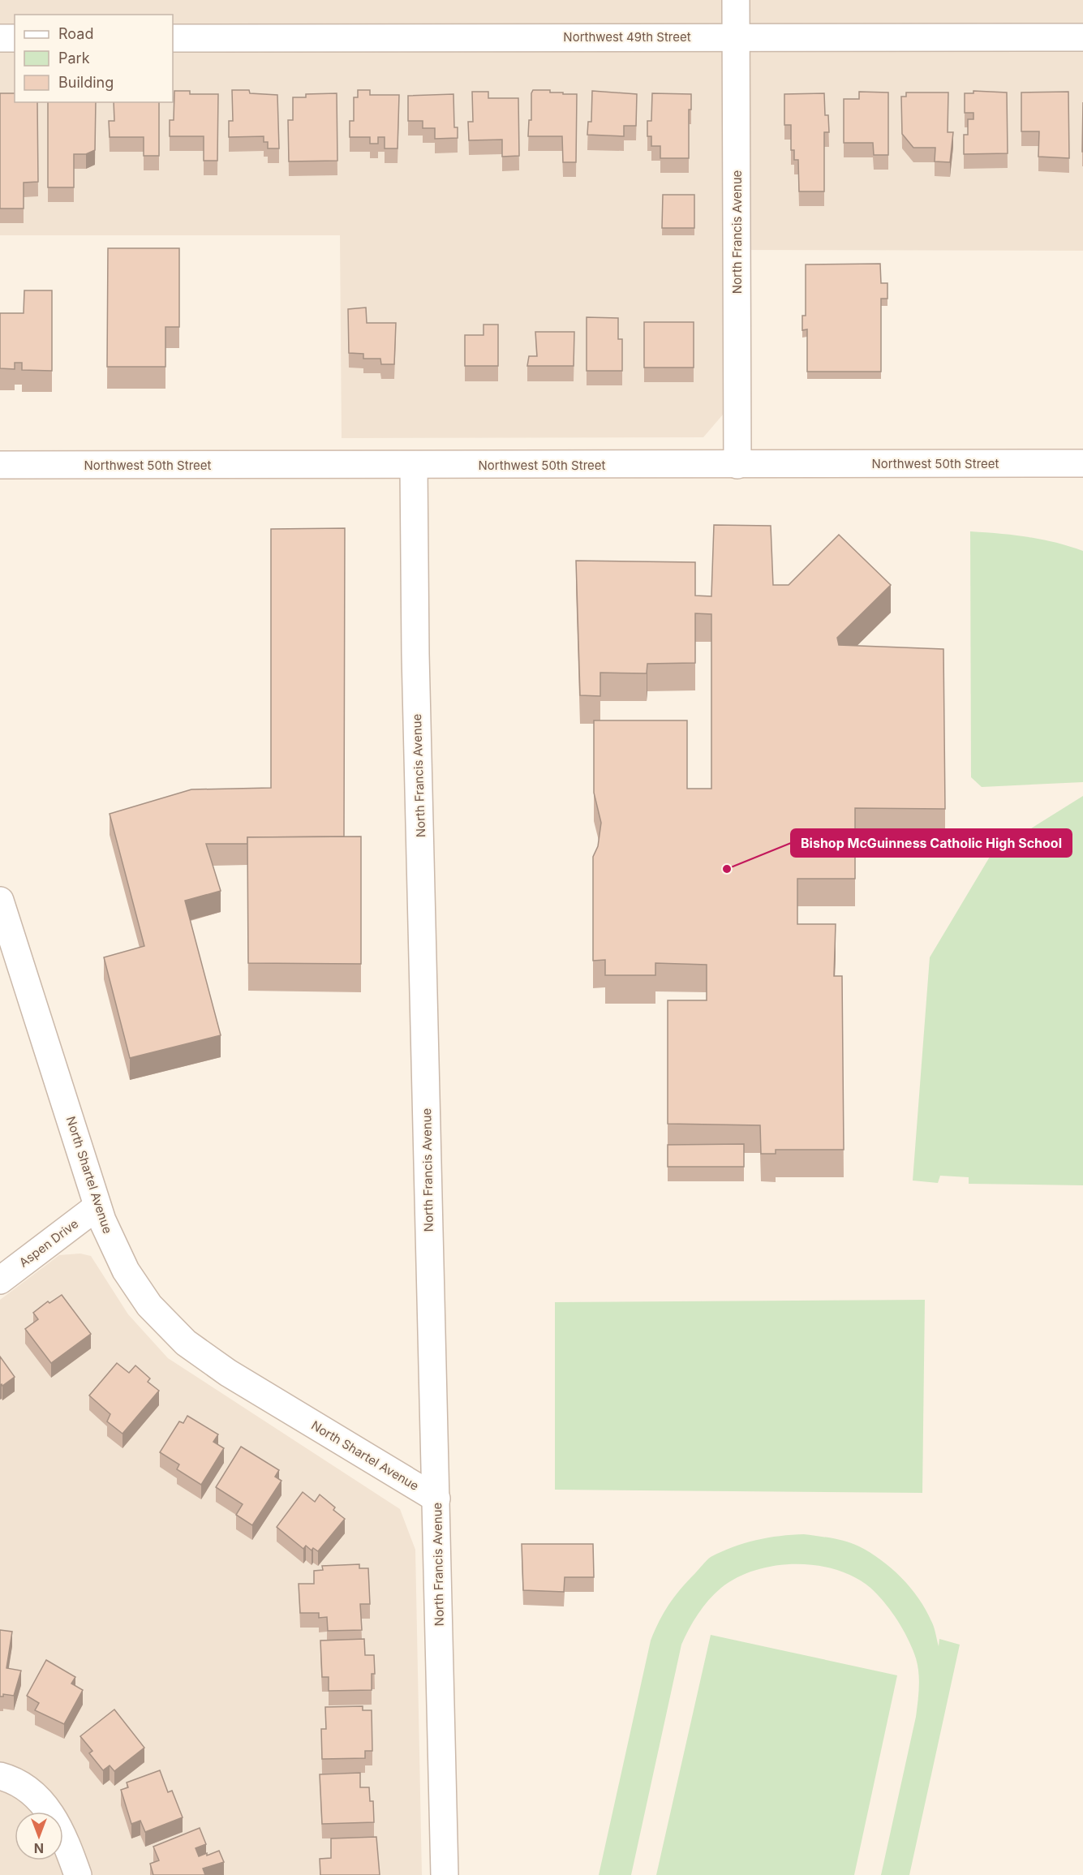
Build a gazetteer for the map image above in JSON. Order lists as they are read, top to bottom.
{
  "streets": {
    "street": [
      "Northwest 49th Street",
      "North Francis Avenue",
      "Northwest 50th Street",
      "North Shartel Avenue",
      "Aspen Drive"
    ]
  },
  "crossings": [
    ["Northwest 49th Street", "North Francis Avenue"],
    ["North Francis Avenue", "Northwest 50th Street"],
    ["North Francis Avenue", "North Shartel Avenue"],
    ["North Shartel Avenue", "Aspen Drive"]
  ],
  "places": ["Bishop McGuinness Catholic High School"],
  "legend": ["Road", "Park", "Building"],
  "north": "bottom"
}
